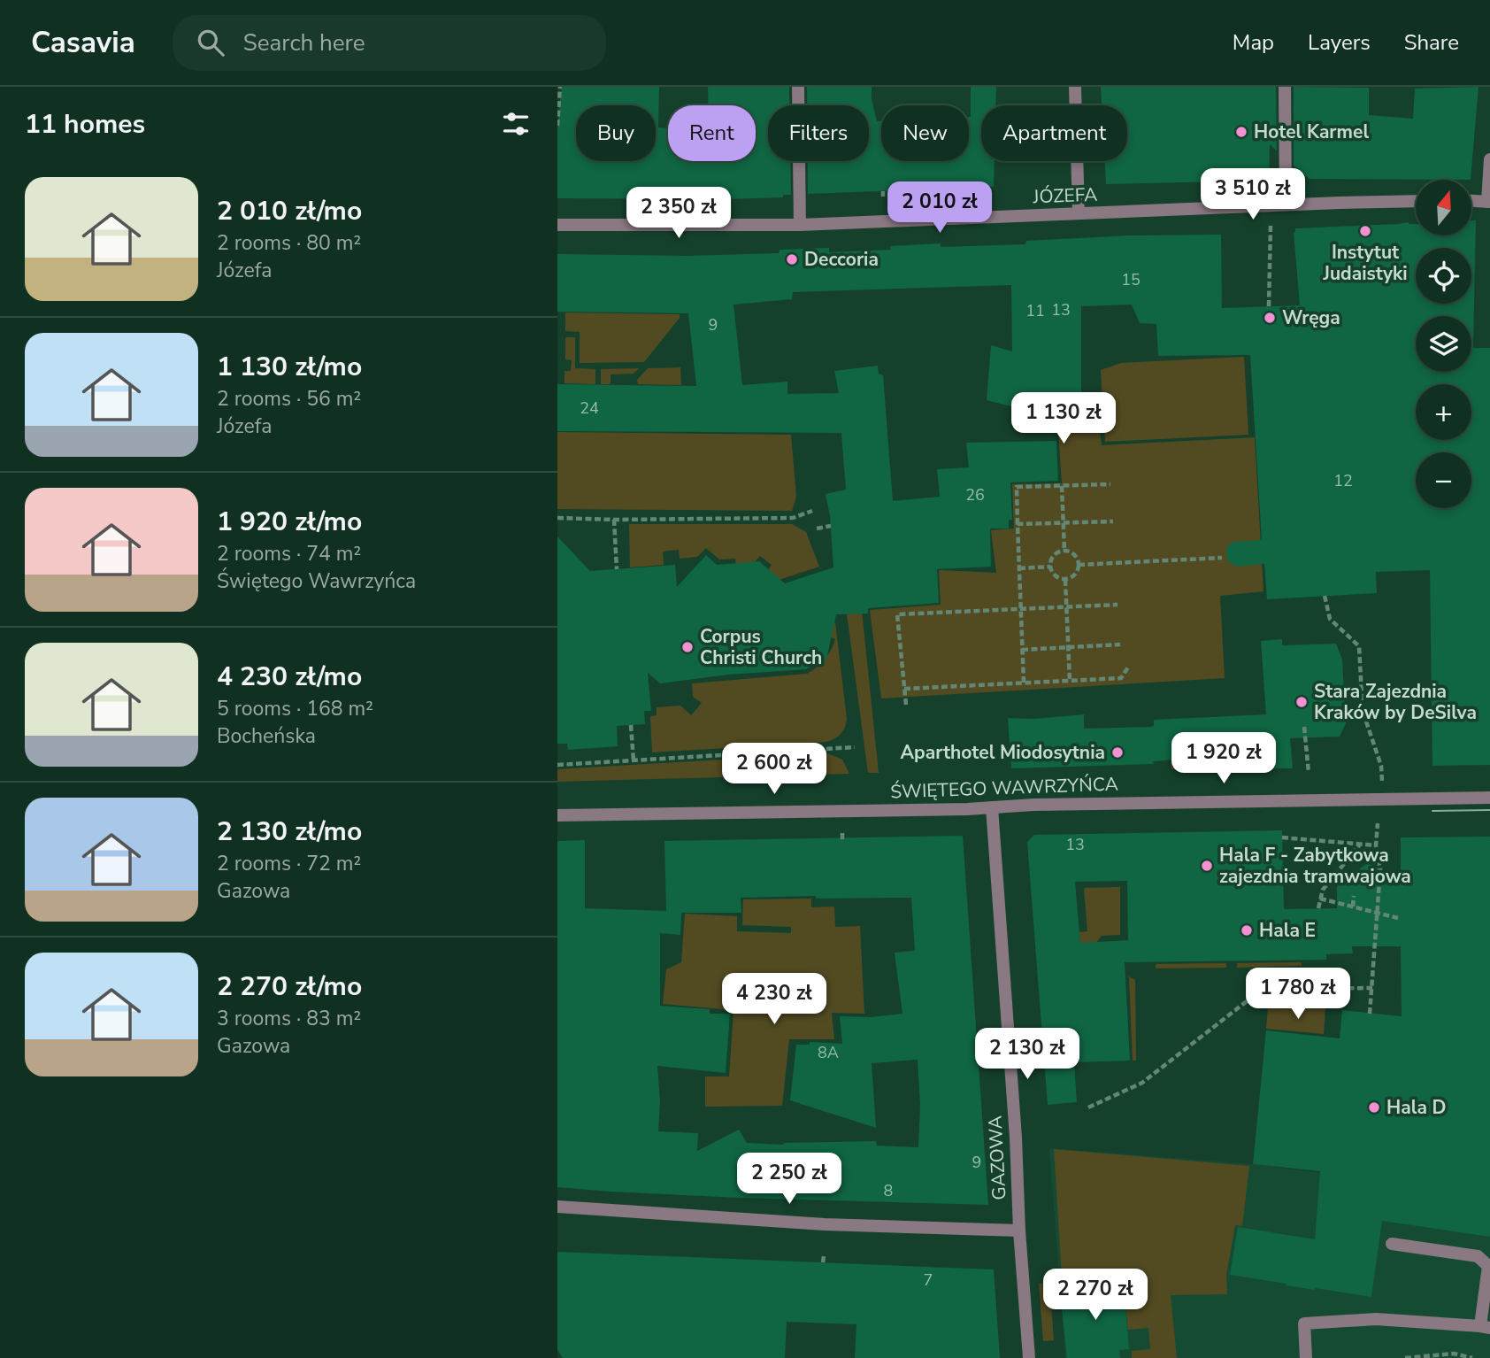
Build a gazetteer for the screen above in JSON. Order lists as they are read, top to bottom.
{
  "streets": {
    "street": ["JÓZEFA", "ŚWIĘTEGO WAWRZYŃCA", "GAZOWA"]
  },
  "crossings": [
    ["ŚWIĘTEGO WAWRZYŃCA", "GAZOWA"]
  ],
  "places": [
    "Hotel Karmel",
    "Instytut Judaistyki",
    "Deccoria",
    "Wręga",
    "Corpus Christi Church",
    "Stara Zajezdnia Kraków by DeSilva",
    "Aparthotel Miodosytnia",
    "Hala F - Zabytkowa zajezdnia tramwajowa",
    "Hala E",
    "Hala D"
  ],
  "house_numbers": [
    "15",
    "13",
    "11",
    "9",
    "24",
    "12",
    "26",
    "13",
    "8A",
    "9",
    "8",
    "7"
  ],
  "north": "top",
  "page": {
    "header": "Casavia",
    "search": "Search here",
    "nav": ["Map", "Layers", "Share"],
    "heading": "11 homes",
    "chip": [
      "Buy",
      "Rent",
      "Filters",
      "New",
      "Apartment"
    ],
    "list": [
      {
        "name": "2 010 zł/mo",
        "note": "2 rooms · 80 m² · Józefa"
      },
      {
        "name": "1 130 zł/mo",
        "note": "2 rooms · 56 m² · Józefa"
      },
      {
        "name": "1 920 zł/mo",
        "note": "2 rooms · 74 m² · Świętego Wawrzyńca"
      },
      {
        "name": "4 230 zł/mo",
        "note": "5 rooms · 168 m² · Bocheńska"
      },
      {
        "name": "2 130 zł/mo",
        "note": "2 rooms · 72 m² · Gazowa"
      },
      {
        "name": "2 270 zł/mo",
        "note": "3 rooms · 83 m² · Gazowa"
      }
    ],
    "price": [
      "3 510 zł",
      "2 010 zł",
      "2 350 zł",
      "1 130 zł",
      "1 920 zł",
      "2 600 zł",
      "1 780 zł",
      "4 230 zł",
      "2 130 zł",
      "2 250 zł",
      "2 270 zł"
    ],
    "map_buttons": ["+", "−"]
  }
}
